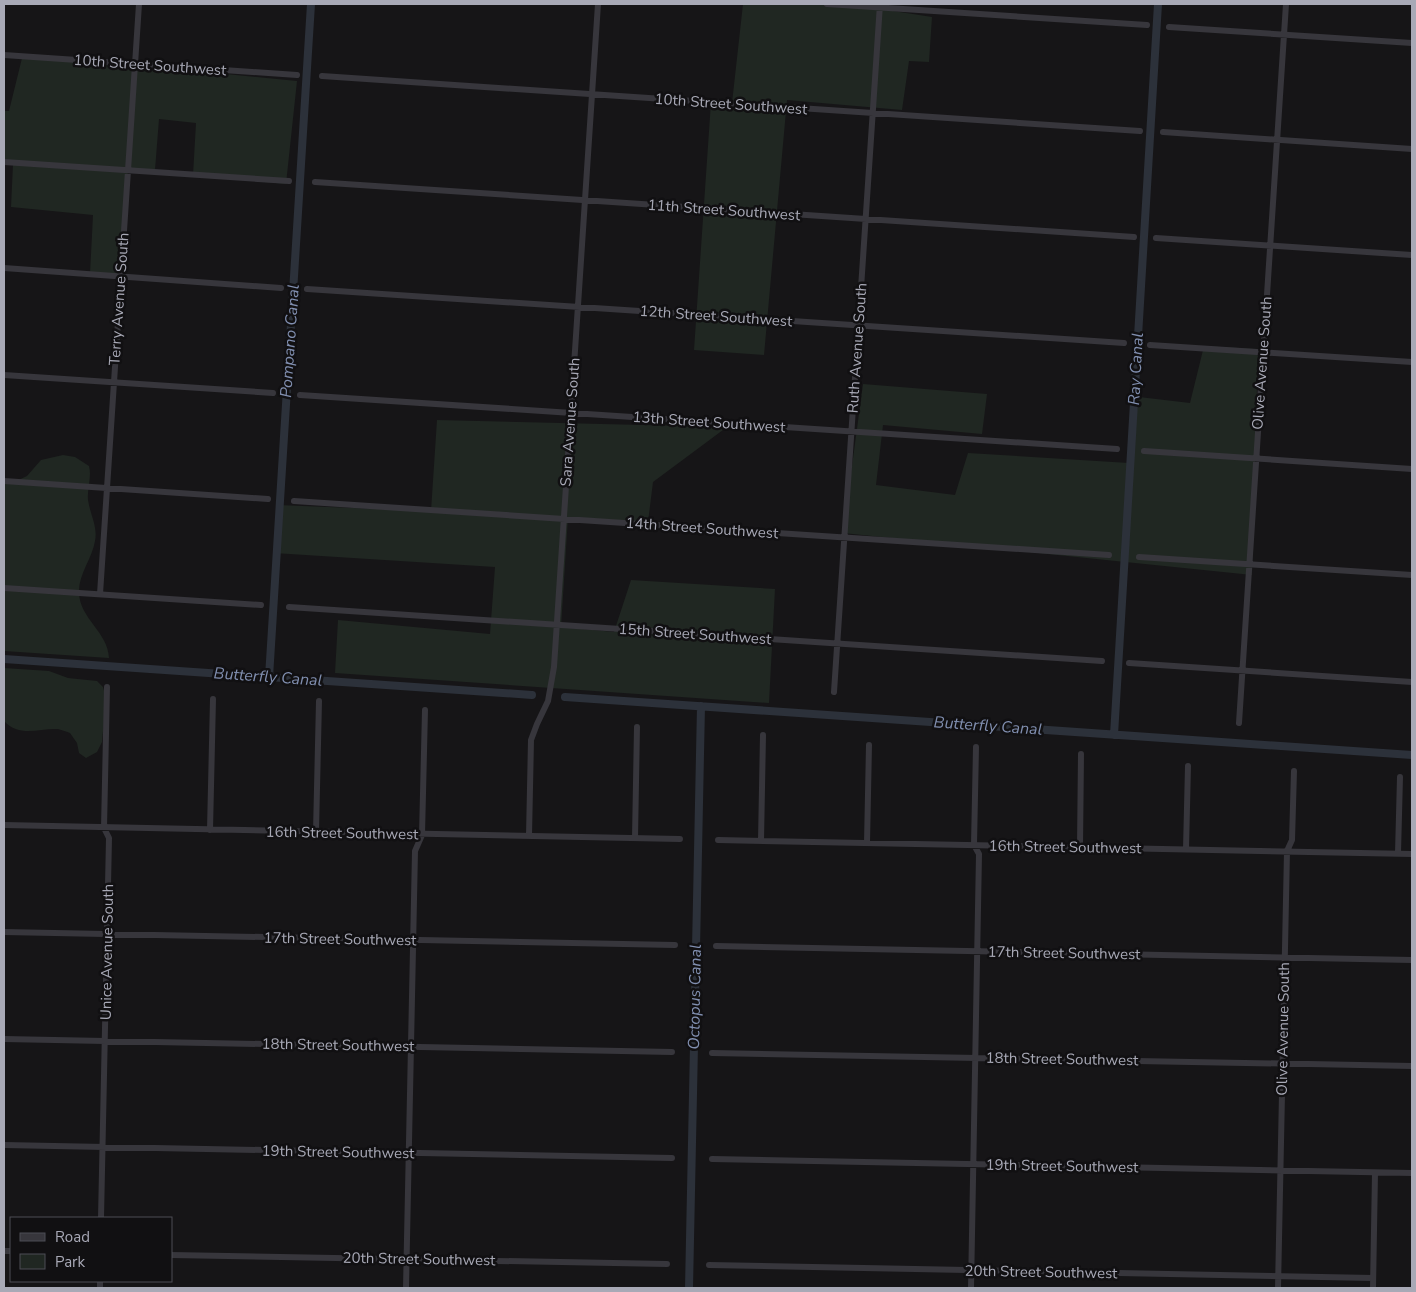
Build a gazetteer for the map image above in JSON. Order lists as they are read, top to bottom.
{
  "streets": {
    "street": [
      "10th Street Southwest",
      "11th Street Southwest",
      "Terry Avenue South",
      "12th Street Southwest",
      "Ruth Avenue South",
      "Olive Avenue South",
      "Sara Avenue South",
      "13th Street Southwest",
      "14th Street Southwest",
      "15th Street Southwest",
      "16th Street Southwest",
      "17th Street Southwest",
      "Unice Avenue South",
      "18th Street Southwest",
      "19th Street Southwest",
      "20th Street Southwest"
    ]
  },
  "crossings": [
    ["10th Street Southwest", "Terry Avenue South"],
    ["10th Street Southwest", "Ruth Avenue South"],
    ["10th Street Southwest", "Sara Avenue South"],
    ["11th Street Southwest", "Ruth Avenue South"],
    ["11th Street Southwest", "Sara Avenue South"],
    ["12th Street Southwest", "Ruth Avenue South"],
    ["12th Street Southwest", "Sara Avenue South"],
    ["Ruth Avenue South", "13th Street Southwest"],
    ["Ruth Avenue South", "14th Street Southwest"],
    ["Ruth Avenue South", "15th Street Southwest"],
    ["Olive Avenue South", "16th Street Southwest"],
    ["Olive Avenue South", "17th Street Southwest"],
    ["Olive Avenue South", "18th Street Southwest"],
    ["Olive Avenue South", "19th Street Southwest"],
    ["Olive Avenue South", "20th Street Southwest"],
    ["Sara Avenue South", "13th Street Southwest"],
    ["Sara Avenue South", "14th Street Southwest"],
    ["Sara Avenue South", "15th Street Southwest"],
    ["Sara Avenue South", "16th Street Southwest"],
    ["16th Street Southwest", "Unice Avenue South"],
    ["17th Street Southwest", "Unice Avenue South"],
    ["Unice Avenue South", "18th Street Southwest"],
    ["Unice Avenue South", "19th Street Southwest"]
  ],
  "water": [
    "Pompano Canal",
    "Ray Canal",
    "Butterfly Canal",
    "Octopus Canal"
  ],
  "legend": ["Road", "Park"]
}
